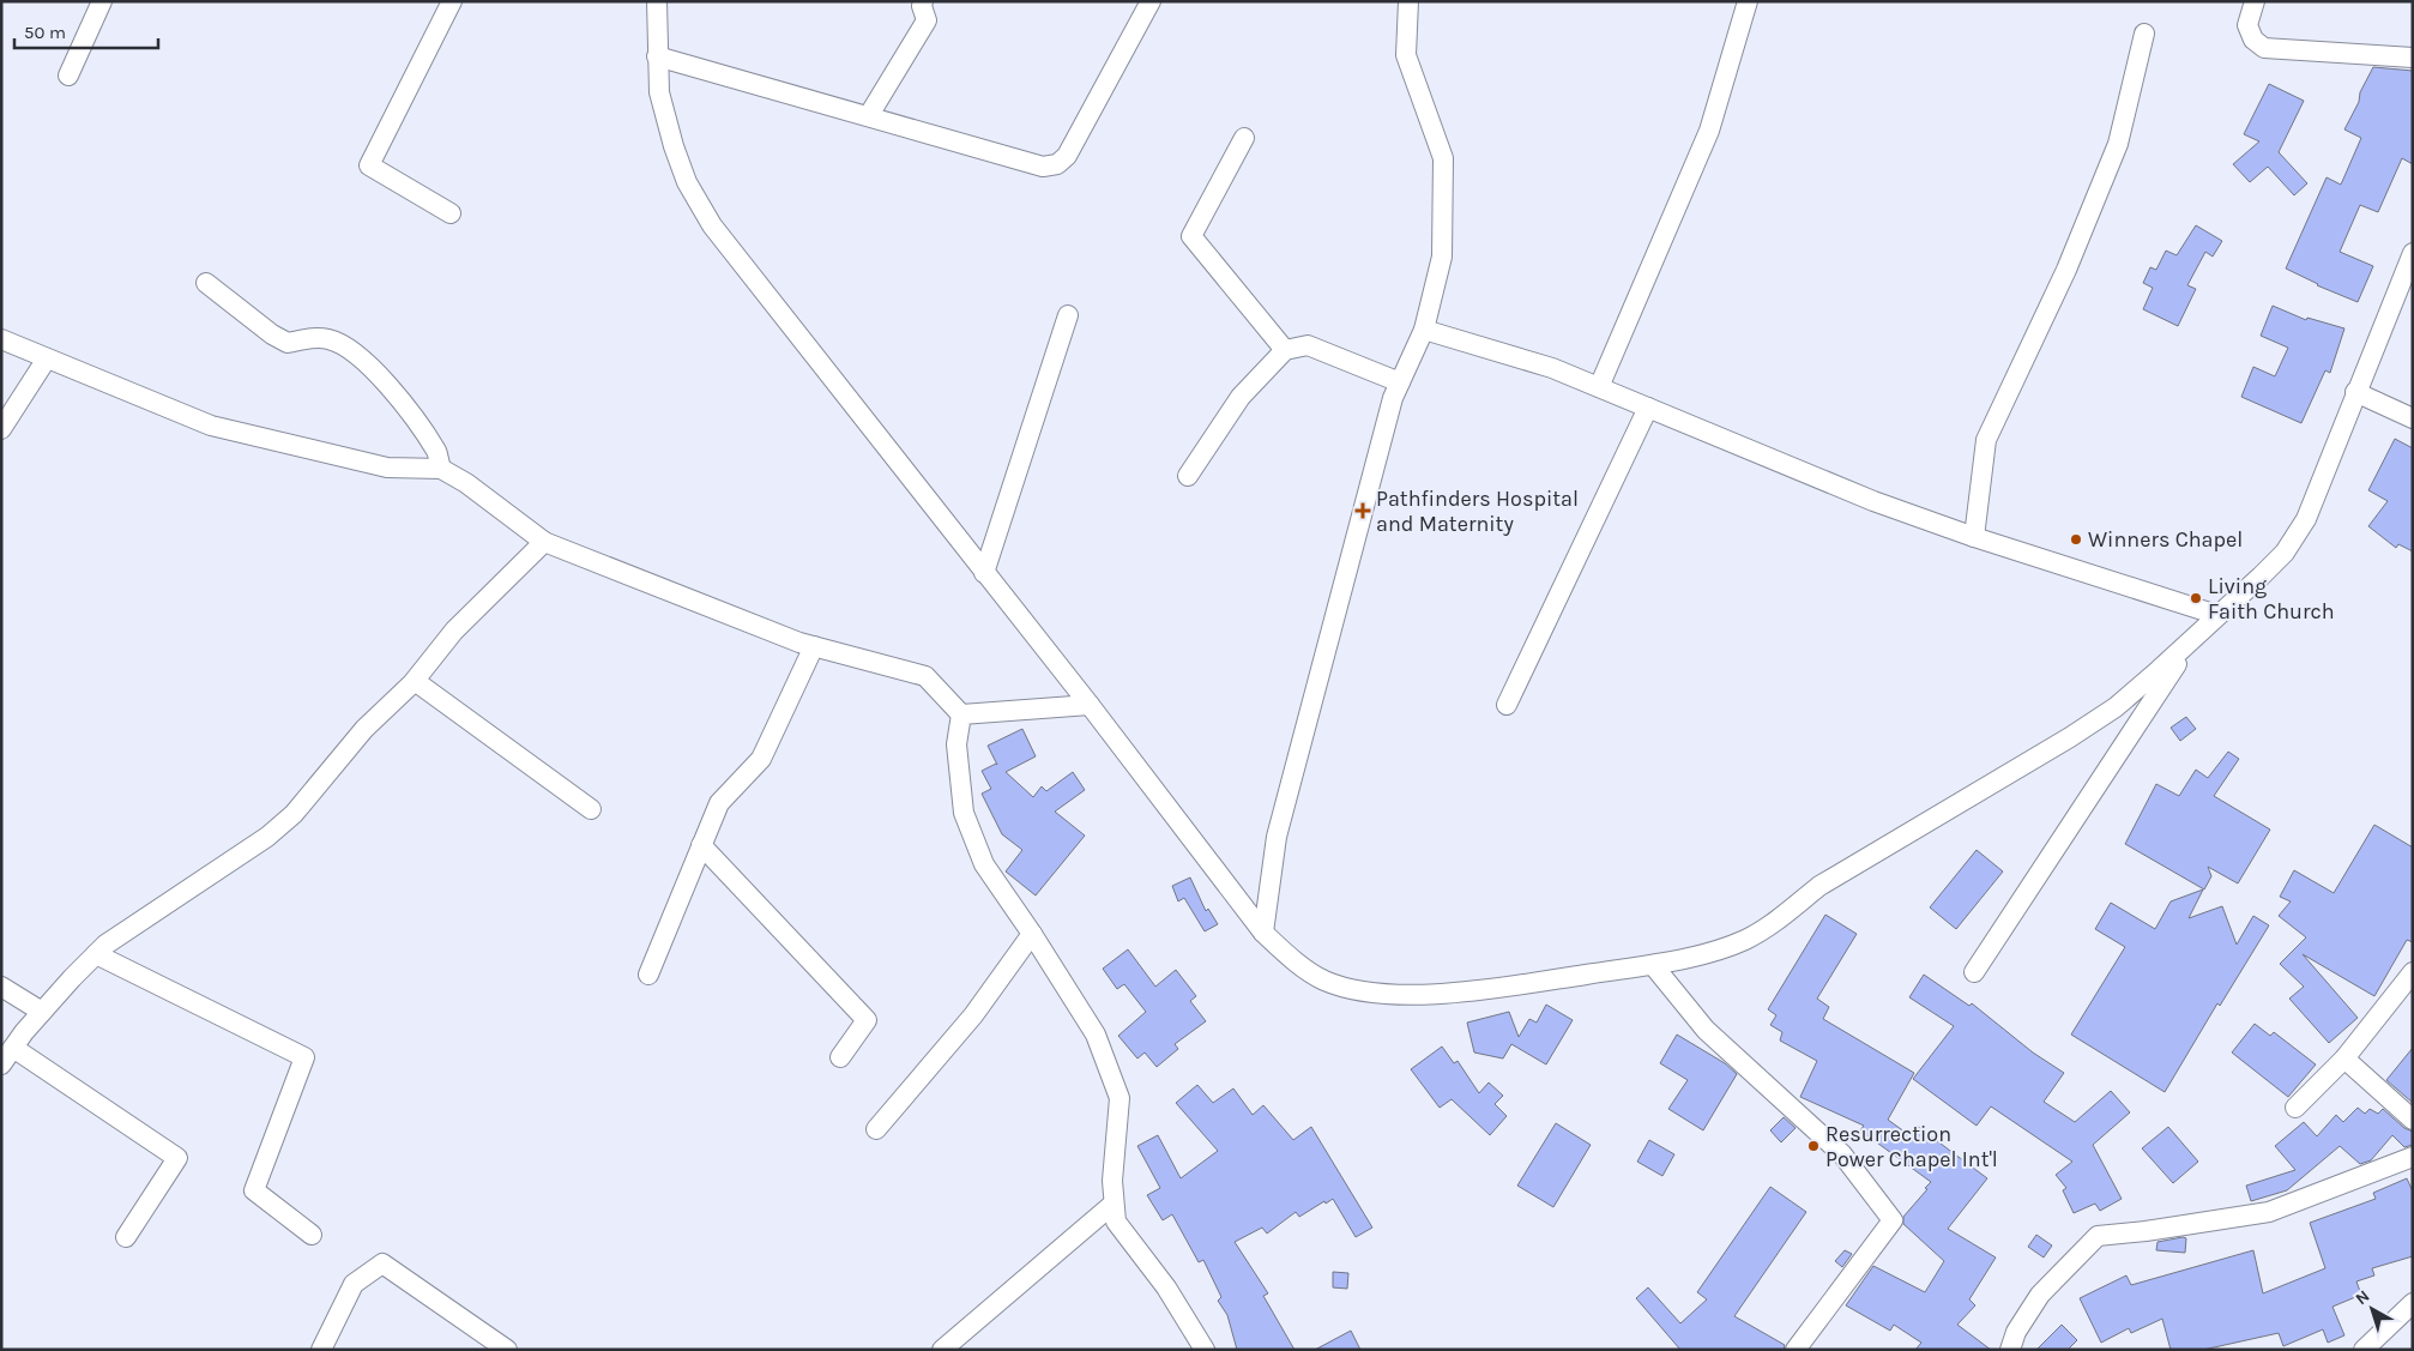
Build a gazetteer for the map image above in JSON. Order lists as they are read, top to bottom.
{
  "places": {
    "health": ["Pathfinders Hospital and Maternity"],
    "other": ["Winners Chapel", "Living Faith Church", "Resurrection Power Chapel Int'l"]
  },
  "scale_bar": "50 m",
  "north": "top left"
}
